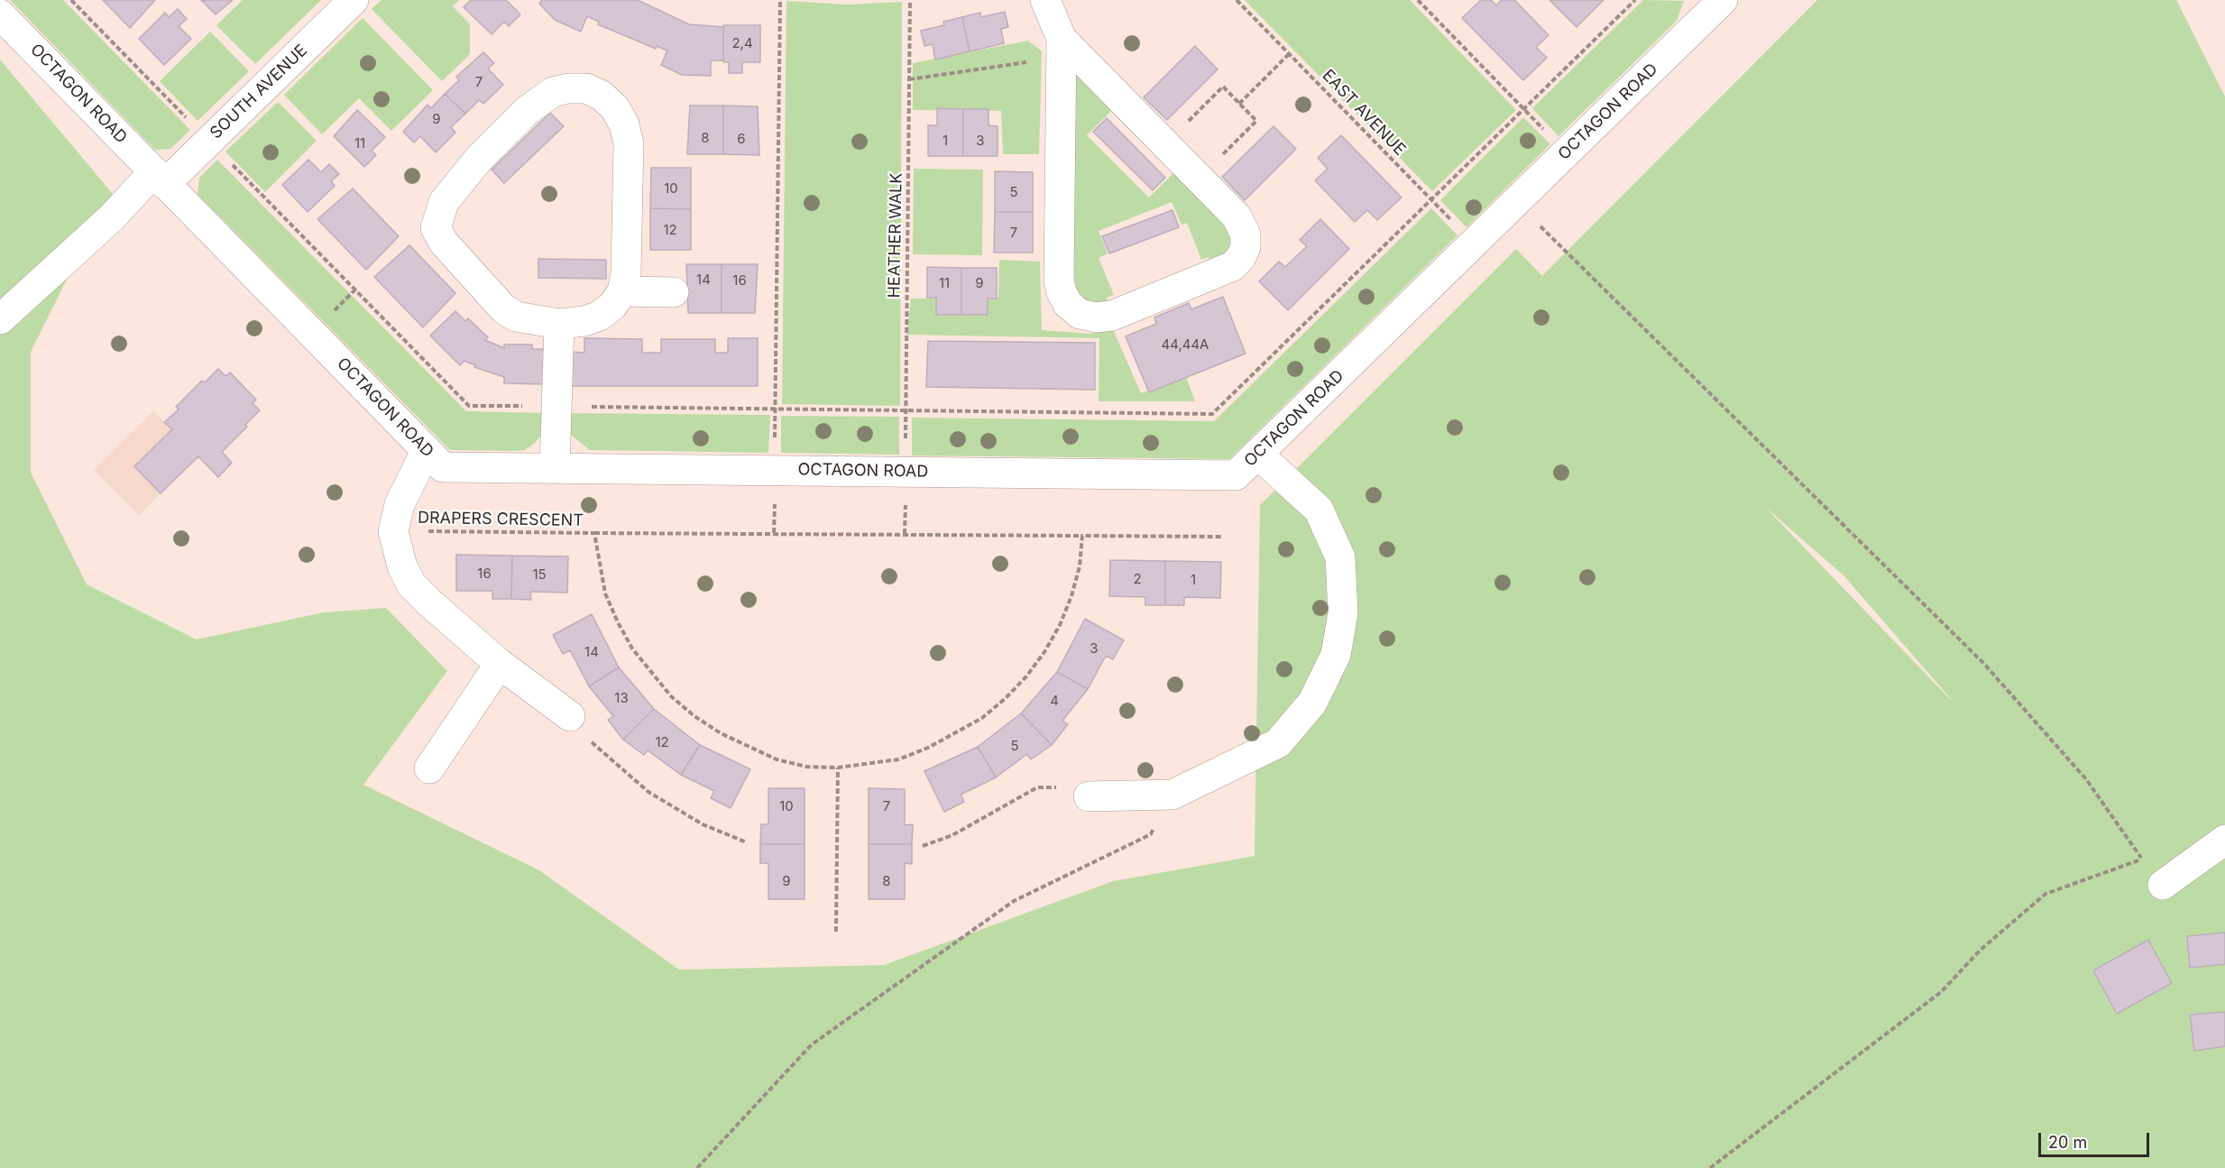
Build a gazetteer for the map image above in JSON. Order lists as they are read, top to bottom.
{
  "streets": {
    "street": ["SOUTH AVENUE", "OCTAGON ROAD"],
    "path": ["EAST AVENUE", "HEATHER WALK", "DRAPERS CRESCENT"]
  },
  "crossings": [
    ["SOUTH AVENUE", "OCTAGON ROAD"],
    ["OCTAGON ROAD", "EAST AVENUE"],
    ["OCTAGON ROAD", "HEATHER WALK"]
  ],
  "house_numbers": [
    "2,4",
    "7",
    "9",
    "8",
    "6",
    "1",
    "3",
    "11",
    "10",
    "5",
    "12",
    "7",
    "14",
    "16",
    "11",
    "9",
    "44,44A",
    "16",
    "15",
    "2",
    "1",
    "3",
    "14",
    "13",
    "4",
    "12",
    "5",
    "10",
    "7",
    "9",
    "8"
  ],
  "scale_bar": "20 m"
}
